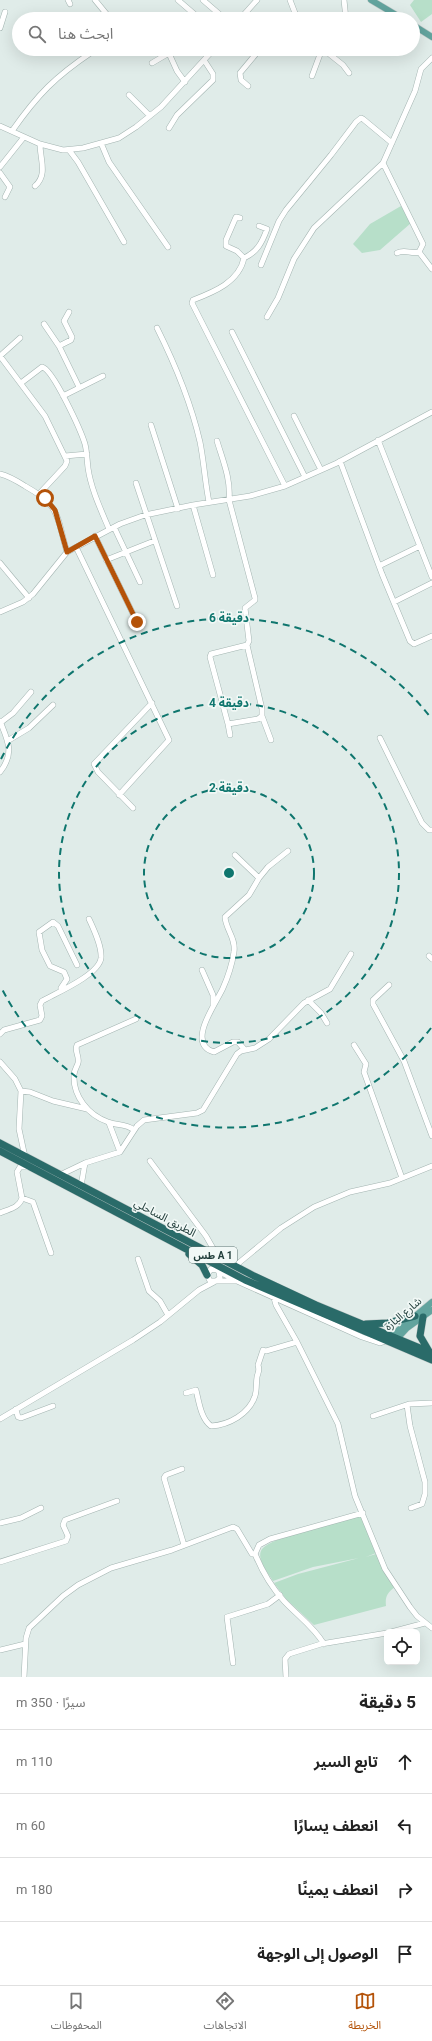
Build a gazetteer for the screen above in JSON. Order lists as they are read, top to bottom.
{
  "streets": {
    "highway": ["الطريق الساحلي", "طس A 1"],
    "main road": ["شارع البازة"]
  },
  "crossings": [
    ["الطريق الساحلي", "شارع البازة"]
  ],
  "page": {
    "search": "ابحث هنا",
    "heading": ["5 دقيقة", "سيرًا · 350 m"],
    "list": [
      ["تابع السير", "110 m"],
      ["انعطف يسارًا", "60 m"],
      ["انعطف يمينًا", "180 m"],
      "الوصول إلى الوجهة"
    ],
    "nav": ["الخريطة", "الاتجاهات", "المحفوظات"]
  },
  "rings": ["6 دقيقة", "4 دقيقة", "2 دقيقة"]
}
